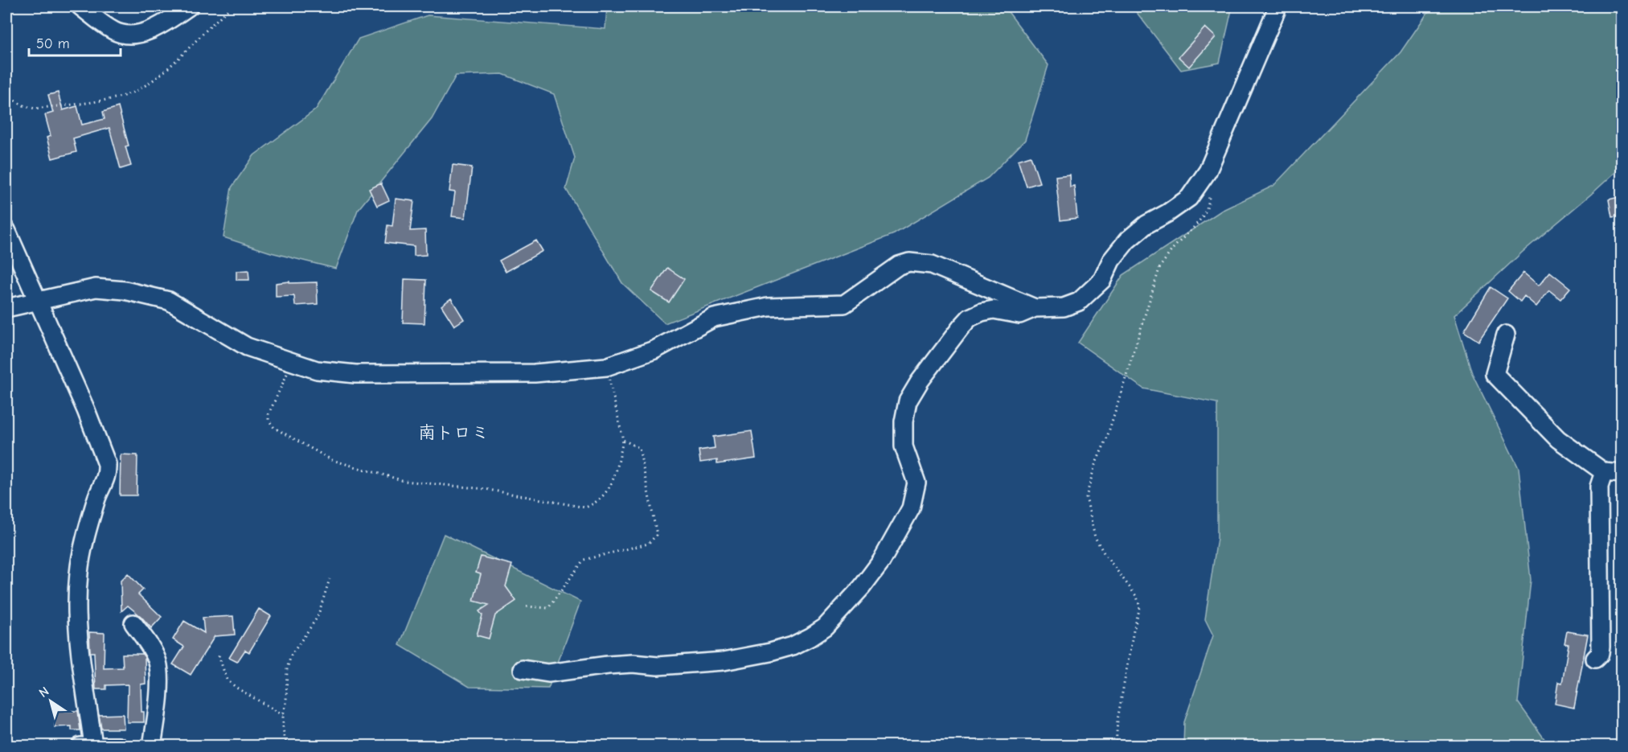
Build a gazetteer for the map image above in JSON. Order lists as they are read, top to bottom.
{
  "districts": ["南トロミ"],
  "scale_bar": "50 m",
  "north": "top left"
}
